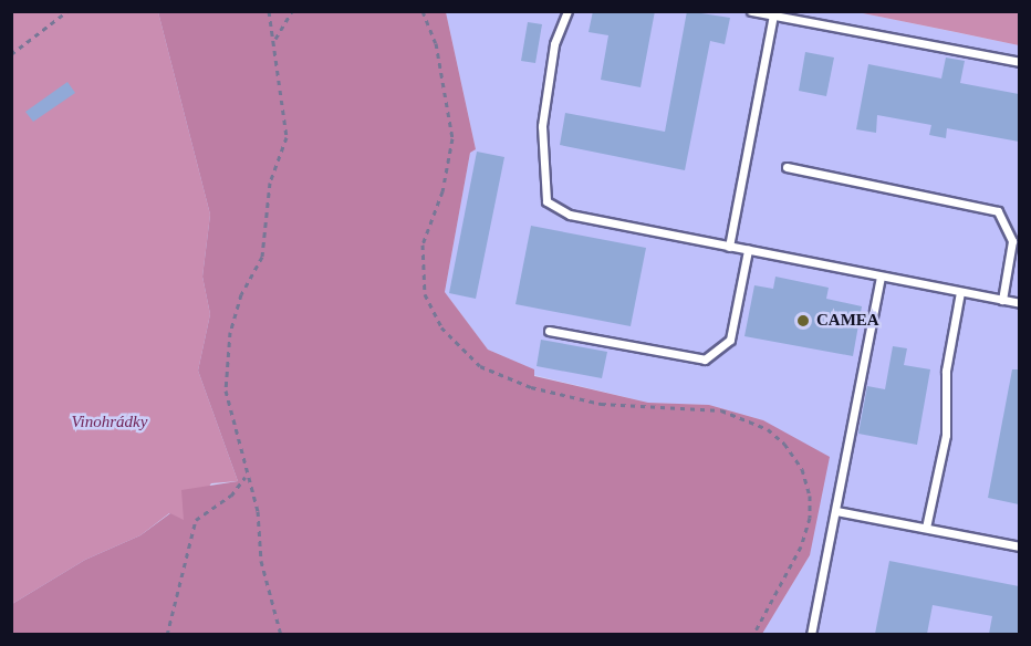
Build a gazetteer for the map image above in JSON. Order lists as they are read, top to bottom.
{
  "parks": ["Vinohrádky"],
  "places": ["CAMEA"]
}
